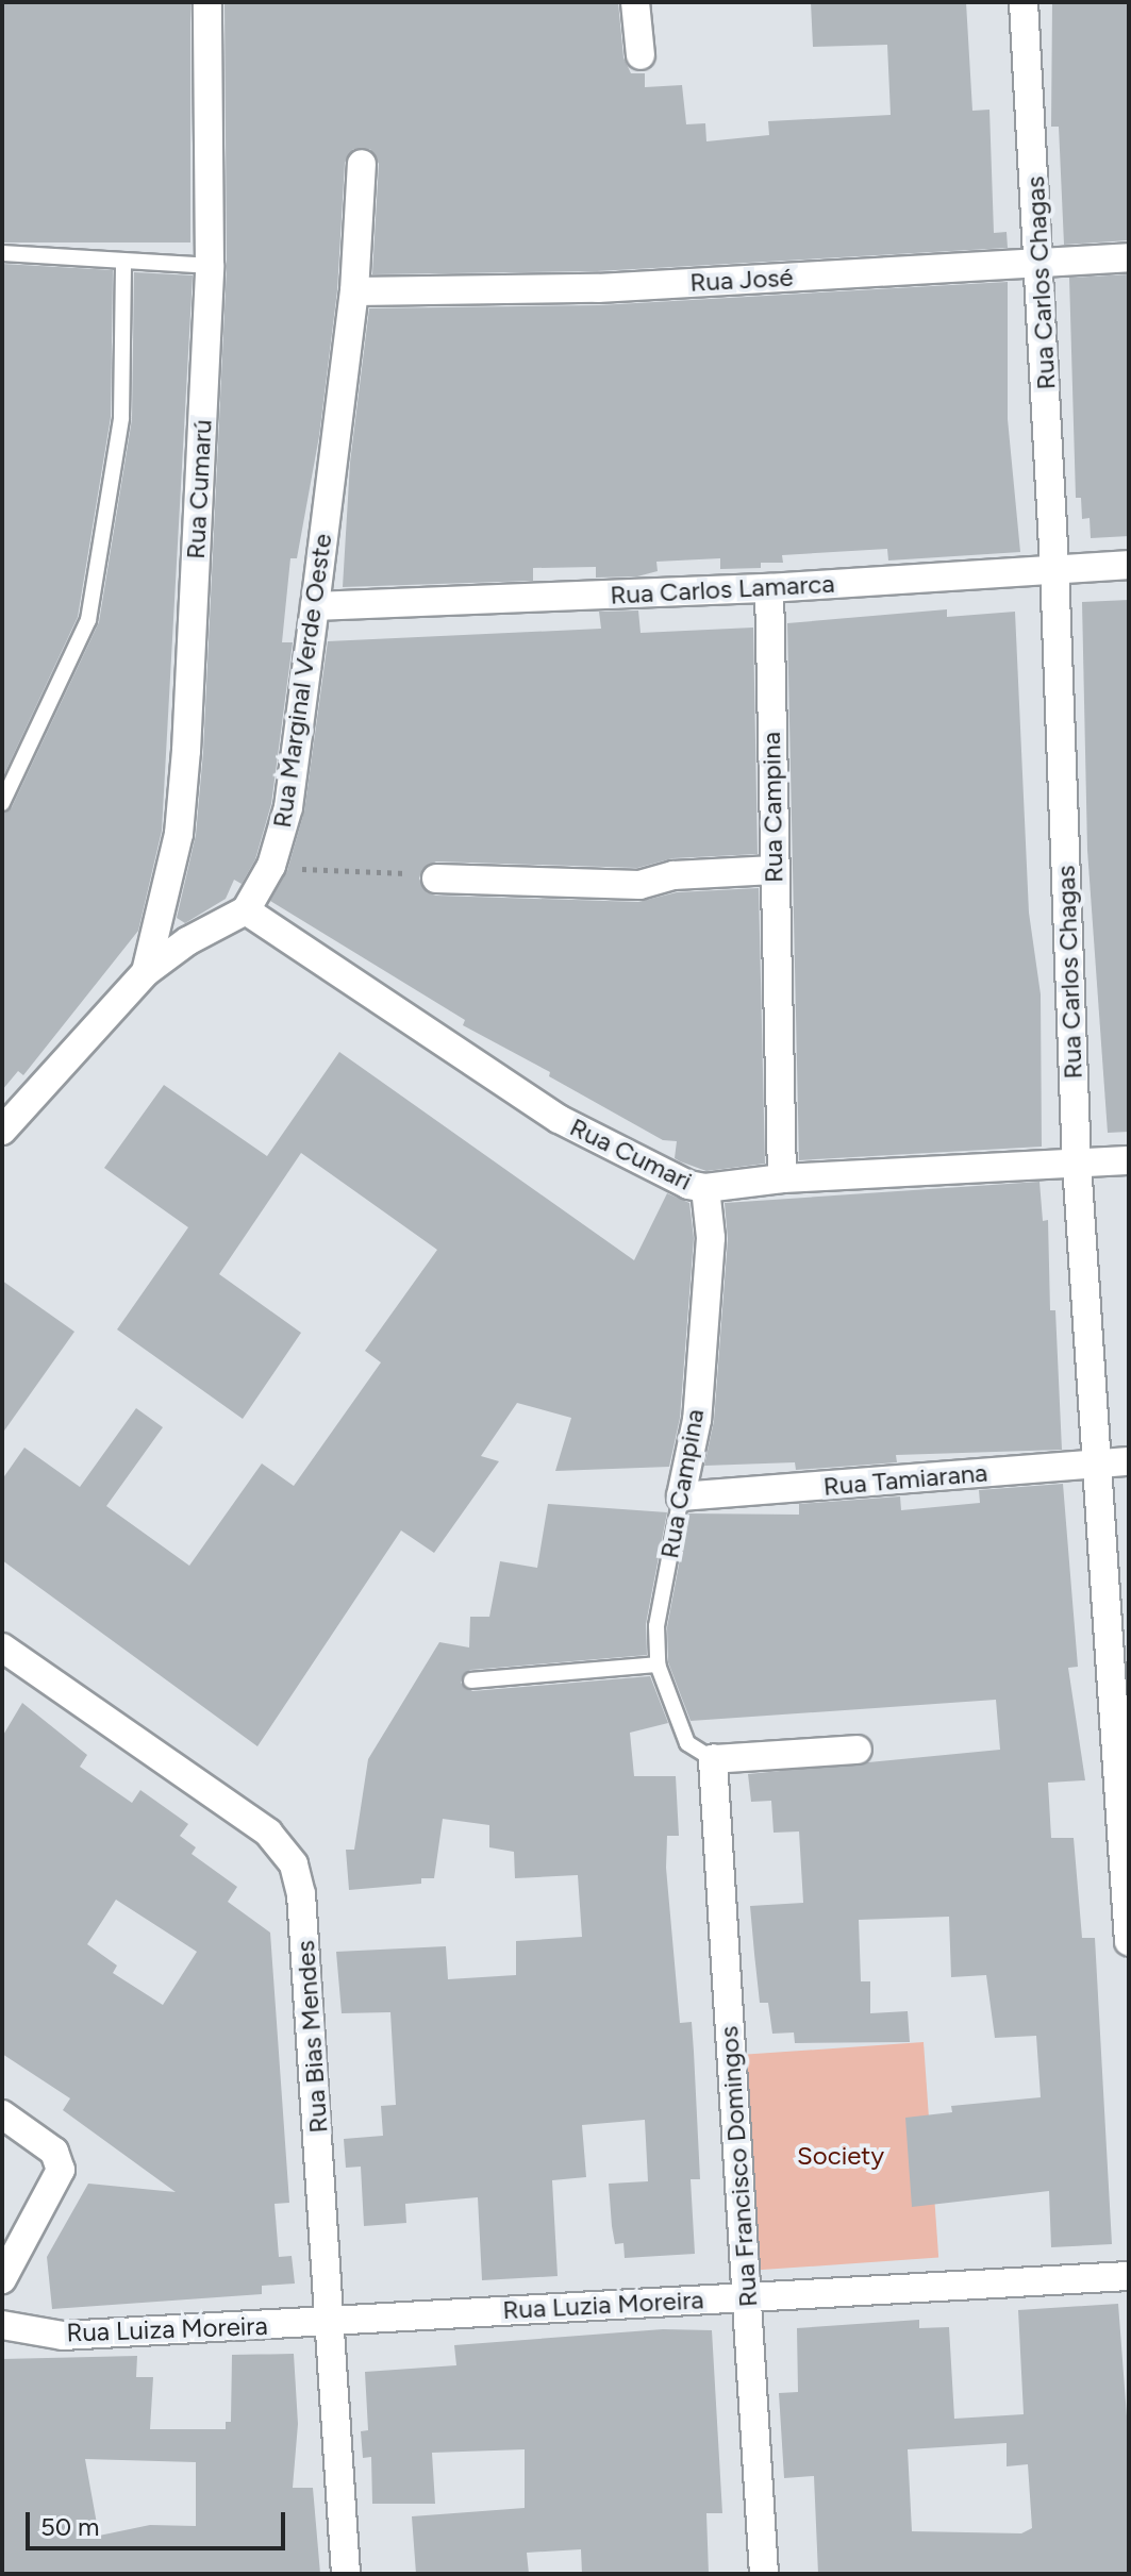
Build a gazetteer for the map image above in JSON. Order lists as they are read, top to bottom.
{
  "streets": {
    "street": [
      "Rua José",
      "Rua Carlos Chagas",
      "Rua Cumarú",
      "Rua Carlos Lamarca",
      "Rua Marginal Verde Oeste",
      "Rua Campina",
      "Rua Cumari",
      "Rua Tamiarana",
      "Rua Bias Mendes",
      "Rua Francisco Domingos",
      "Rua Luzia Moreira",
      "Rua Luiza Moreira"
    ]
  },
  "crossings": [
    ["Rua José", "Rua Carlos Chagas"],
    ["Rua José", "Rua Marginal Verde Oeste"],
    ["Rua Carlos Chagas", "Rua Carlos Lamarca"],
    ["Rua Carlos Chagas", "Rua Cumari"],
    ["Rua Carlos Chagas", "Rua Tamiarana"],
    ["Rua Carlos Lamarca", "Rua Marginal Verde Oeste"],
    ["Rua Carlos Lamarca", "Rua Campina"],
    ["Rua Marginal Verde Oeste", "Rua Cumari"],
    ["Rua Campina", "Rua Cumari"],
    ["Rua Campina", "Rua Tamiarana"],
    ["Rua Campina", "Rua Francisco Domingos"],
    ["Rua Bias Mendes", "Rua Luzia Moreira"],
    ["Rua Bias Mendes", "Rua Luiza Moreira"],
    ["Rua Francisco Domingos", "Rua Luzia Moreira"],
    ["Rua Luzia Moreira", "Rua Luiza Moreira"]
  ],
  "parks": ["Society"],
  "scale_bar": "50 m"
}
